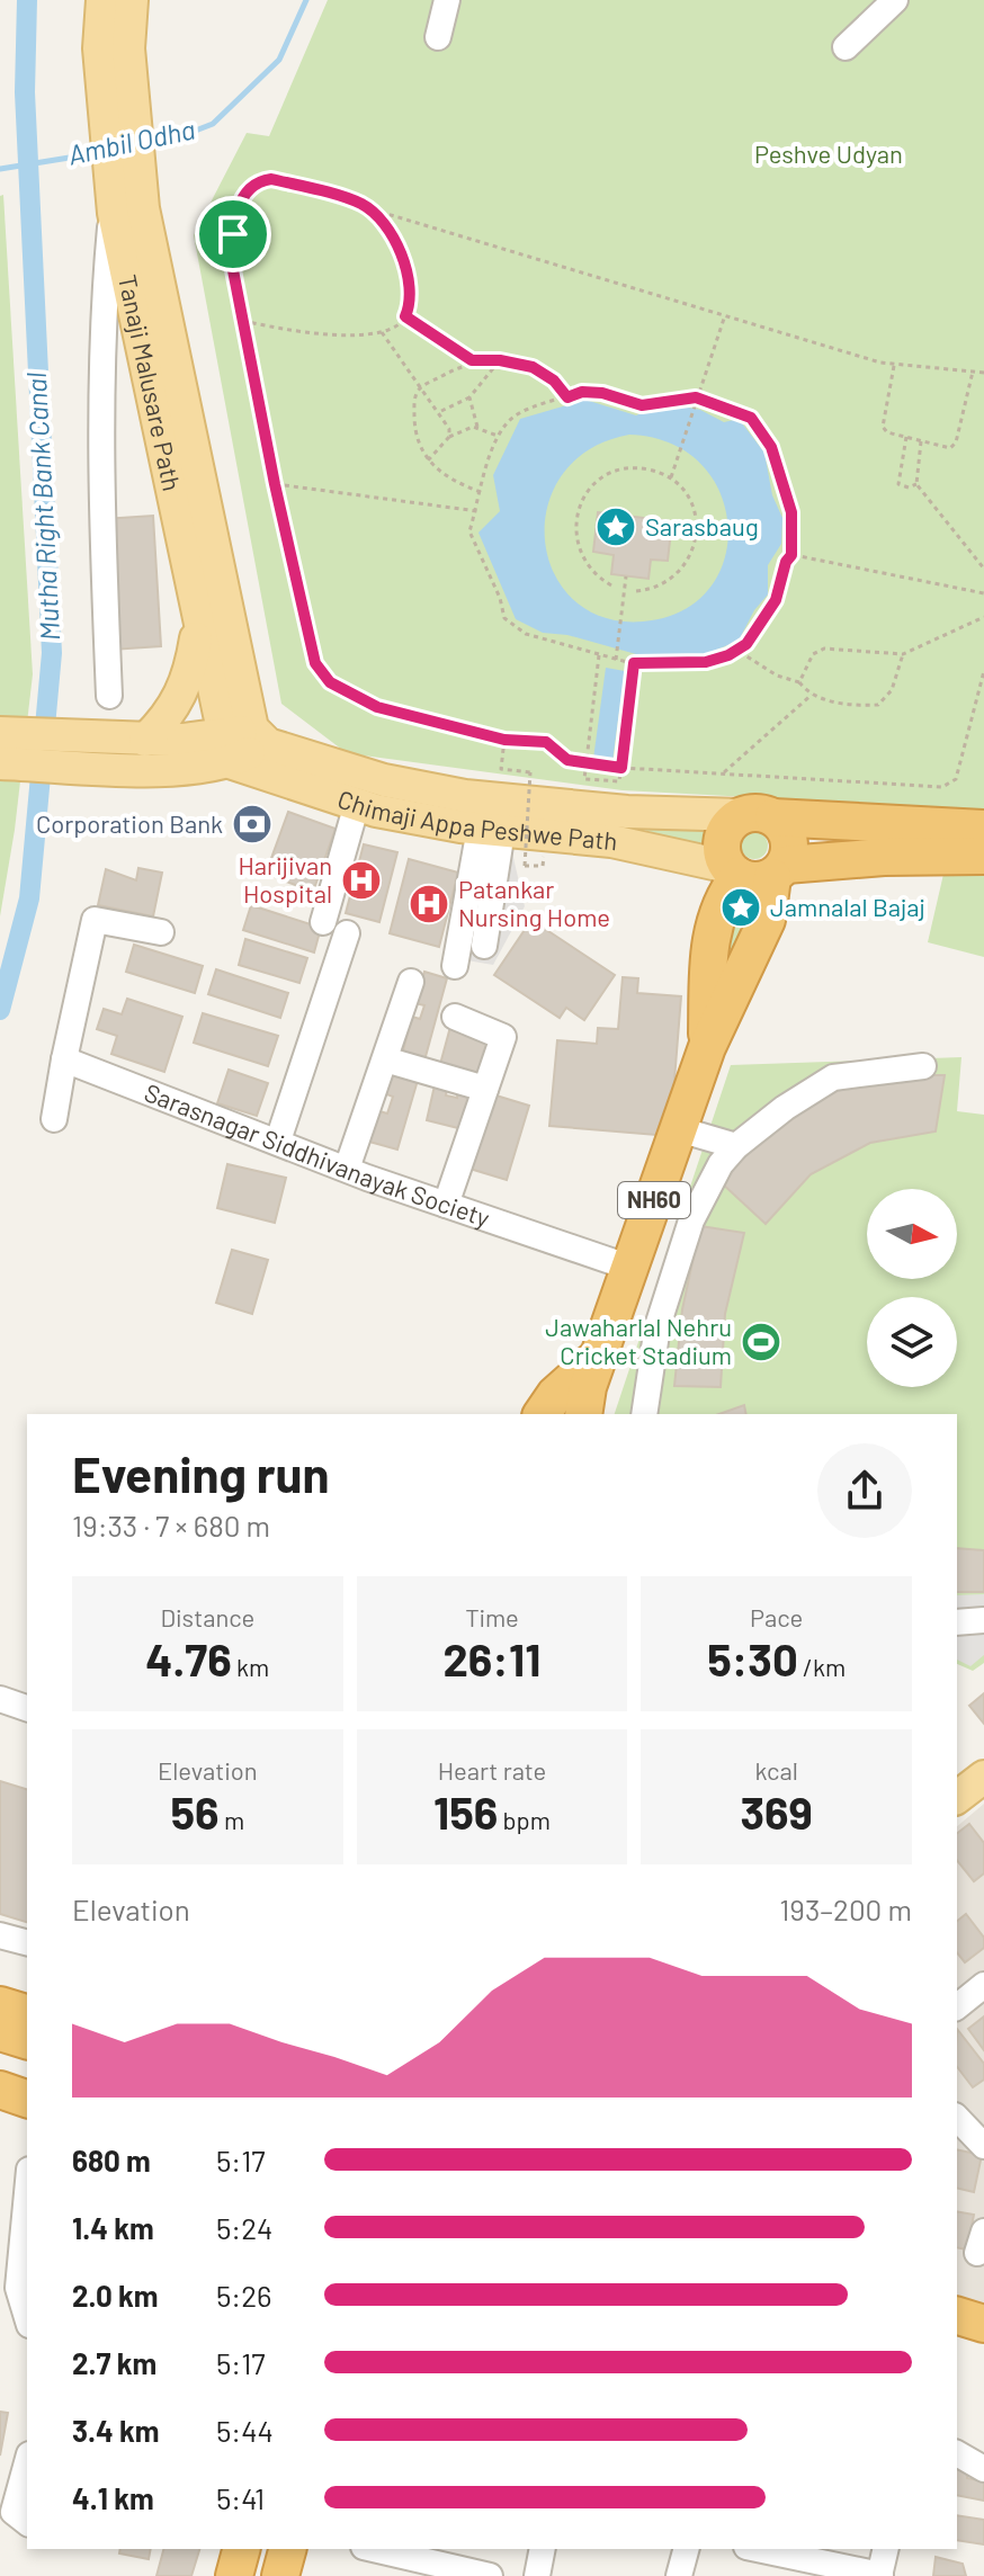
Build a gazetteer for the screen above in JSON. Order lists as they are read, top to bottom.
{
  "streets": {
    "highway": ["NH60"],
    "main road": ["Tanaji Malusare Path", "Chimaji Appa Peshwe Path"],
    "street": ["Sarasnagar Siddhivanayak Society"]
  },
  "crossings": [
    ["Tanaji Malusare Path", "Chimaji Appa Peshwe Path"],
    ["Chimaji Appa Peshwe Path", "NH60"],
    ["Sarasnagar Siddhivanayak Society", "NH60"]
  ],
  "water": ["Ambil Odha", "Mutha Right Bank Canal"],
  "parks": ["Peshve Udyan"],
  "places": {
    "place": ["Sarasbaug", "Jamnalal Bajaj"],
    "bank": ["Corporation Bank"],
    "hospital": ["Harijivan Hospital", "Patankar Nursing Home"],
    "sports": ["Jawaharlal Nehru Cricket Stadium"]
  },
  "north": "right",
  "page": {
    "heading": ["Evening run", "19:33 · 7 × 680 m"],
    "stats": [
      ["Distance", "4.76 km"],
      ["Time", "26:11"],
      ["Pace", "5:30 /km"],
      ["Elevation", "56 m"],
      ["Heart rate", "156 bpm"],
      ["kcal", "369"]
    ],
    "chart": ["Elevation", "193–200 m"],
    "list": [
      {
        "name": "680 m",
        "note": "5:17"
      },
      {
        "name": "1.4 km",
        "note": "5:24"
      },
      {
        "name": "2.0 km",
        "note": "5:26"
      },
      {
        "name": "2.7 km",
        "note": "5:17"
      },
      {
        "name": "3.4 km",
        "note": "5:44"
      },
      {
        "name": "4.1 km",
        "note": "5:41"
      }
    ]
  }
}
